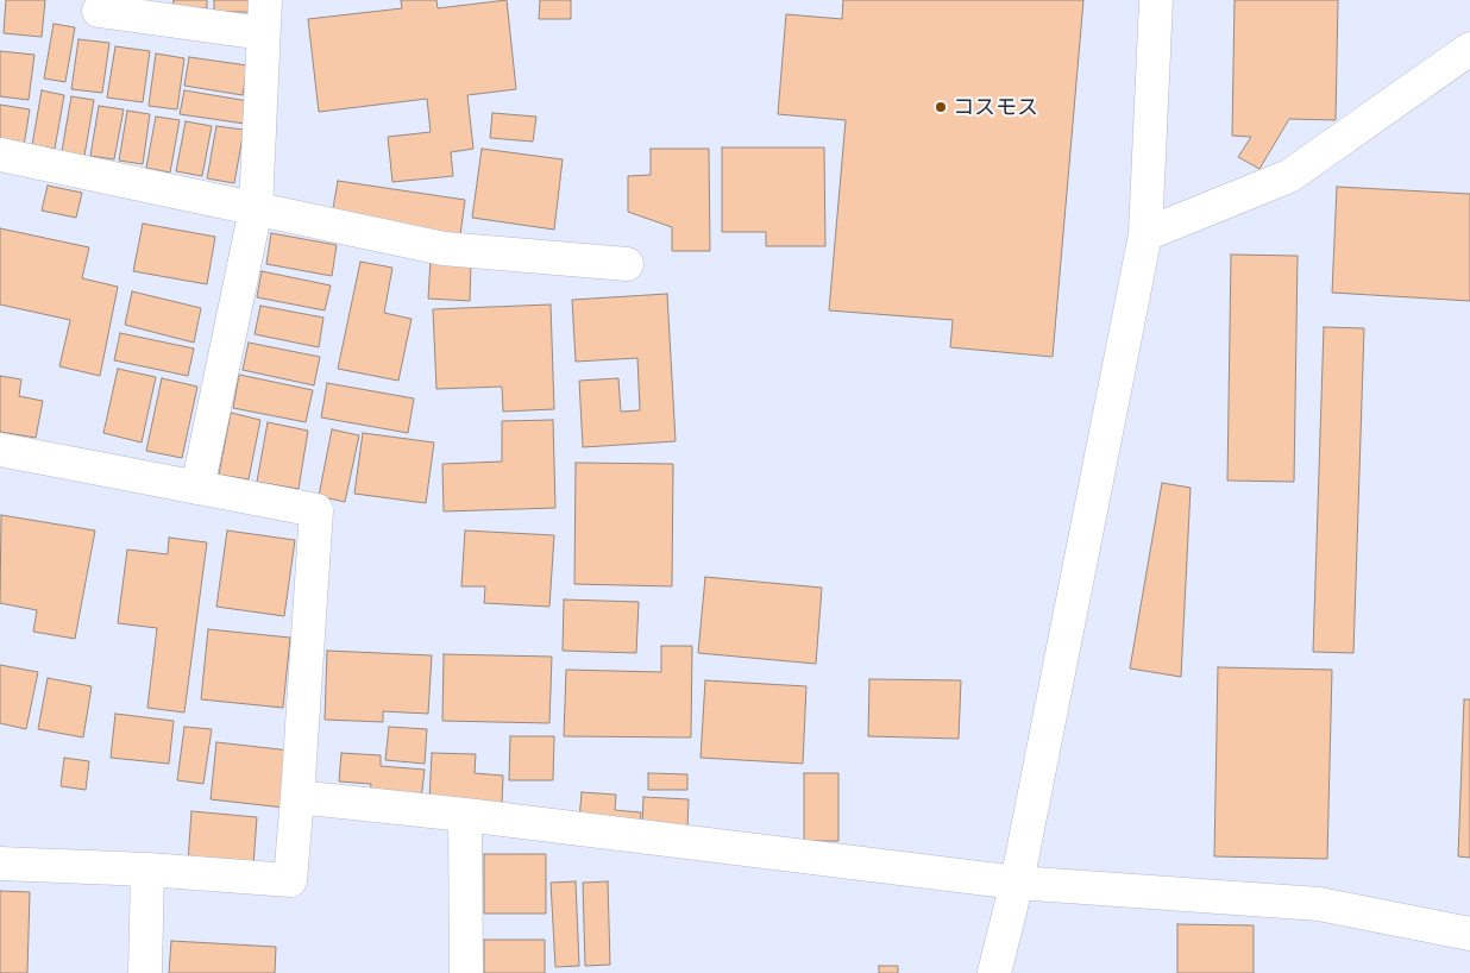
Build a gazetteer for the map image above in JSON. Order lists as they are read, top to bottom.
{
  "places": ["コスモス"]
}
